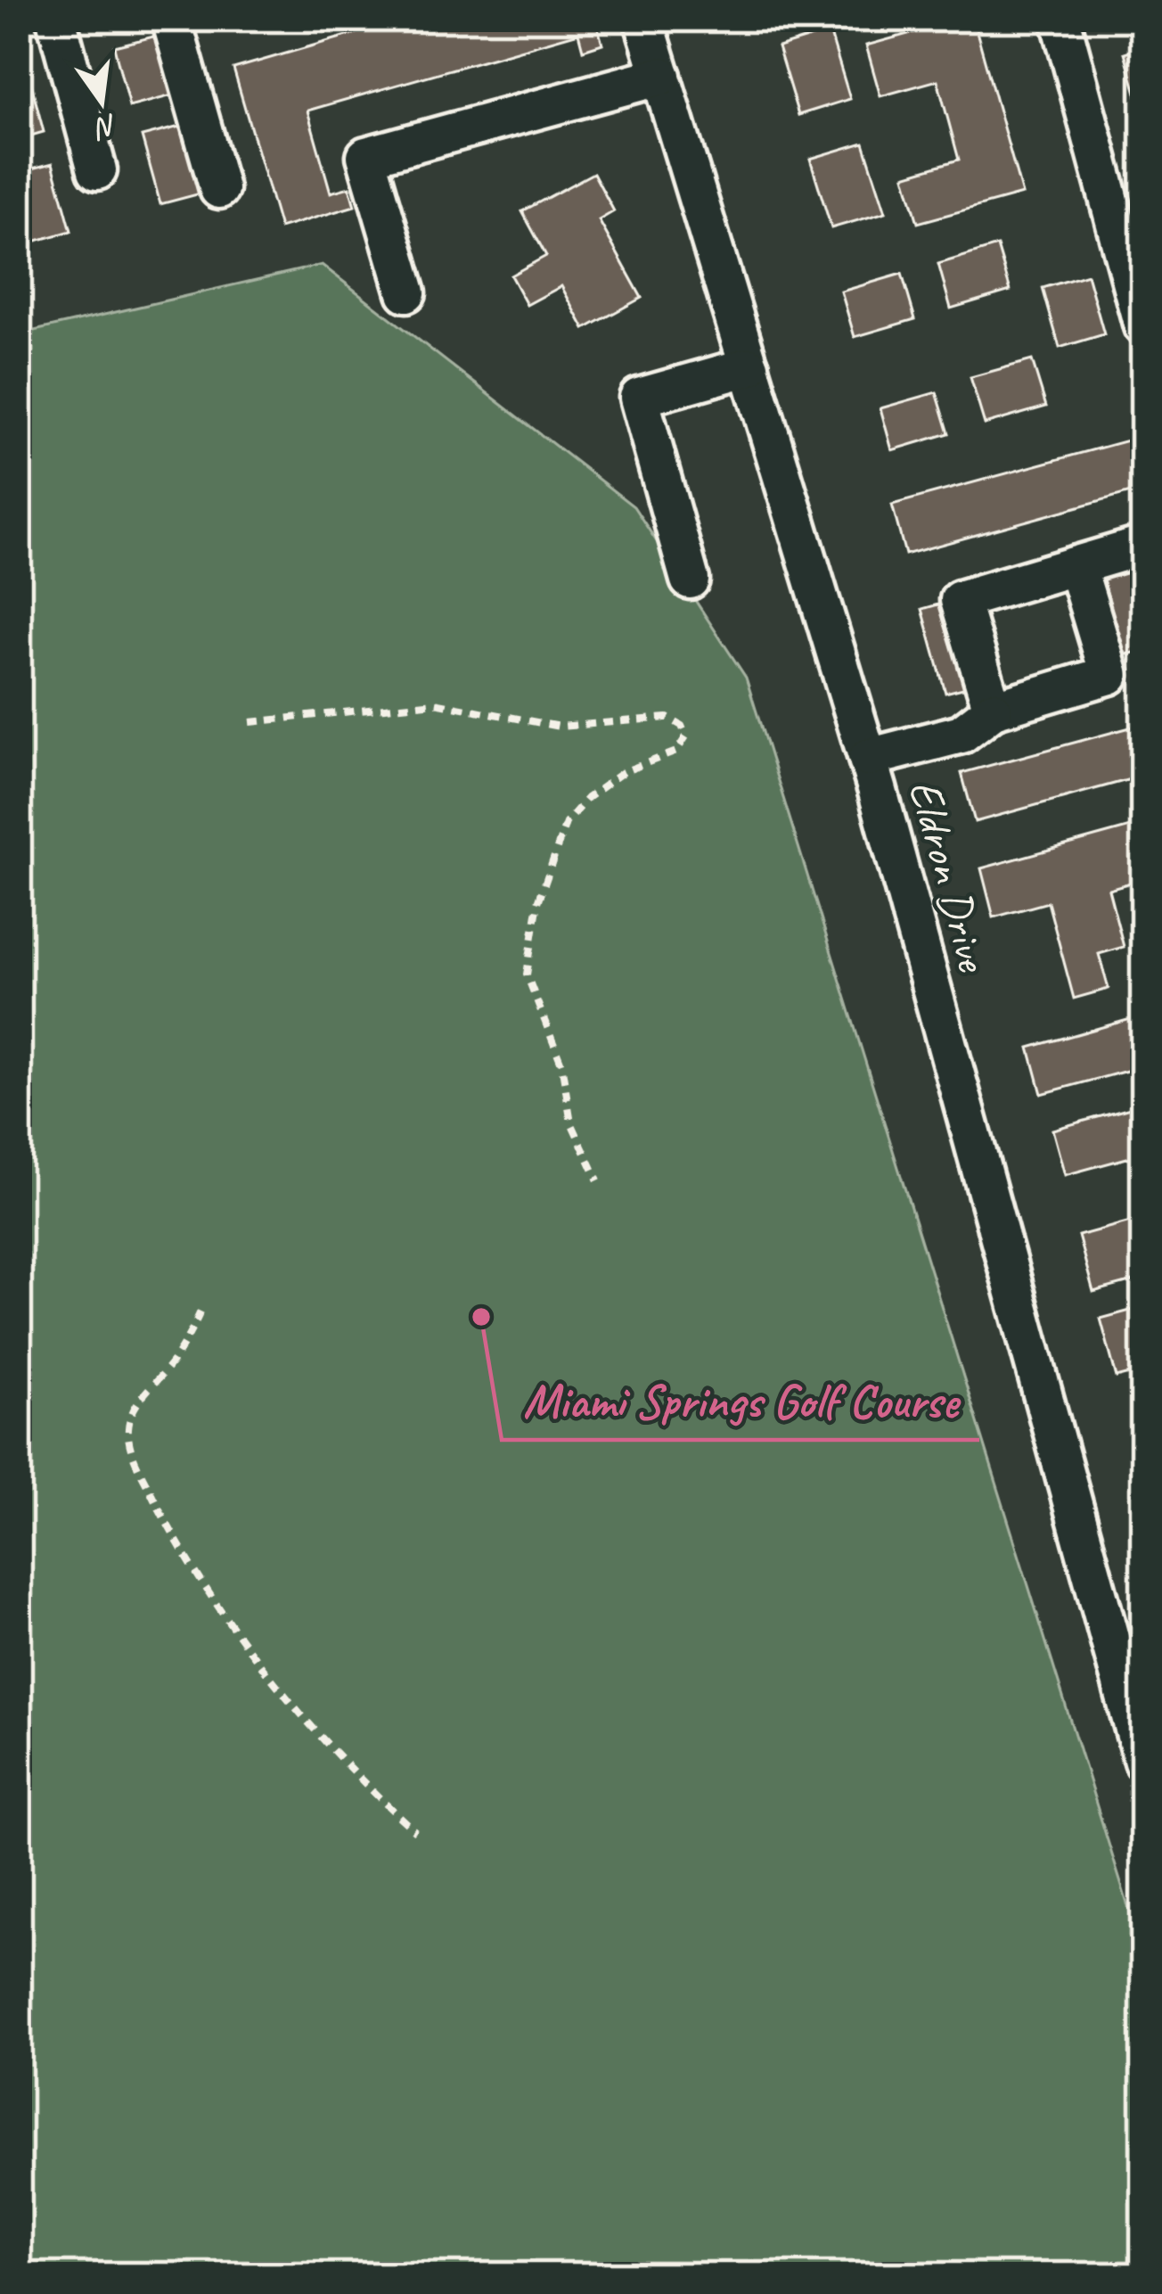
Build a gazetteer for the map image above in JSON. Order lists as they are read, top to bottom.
{
  "streets": {
    "street": ["Eldron Drive"]
  },
  "places": ["Miami Springs Golf Course"],
  "north": "bottom"
}
